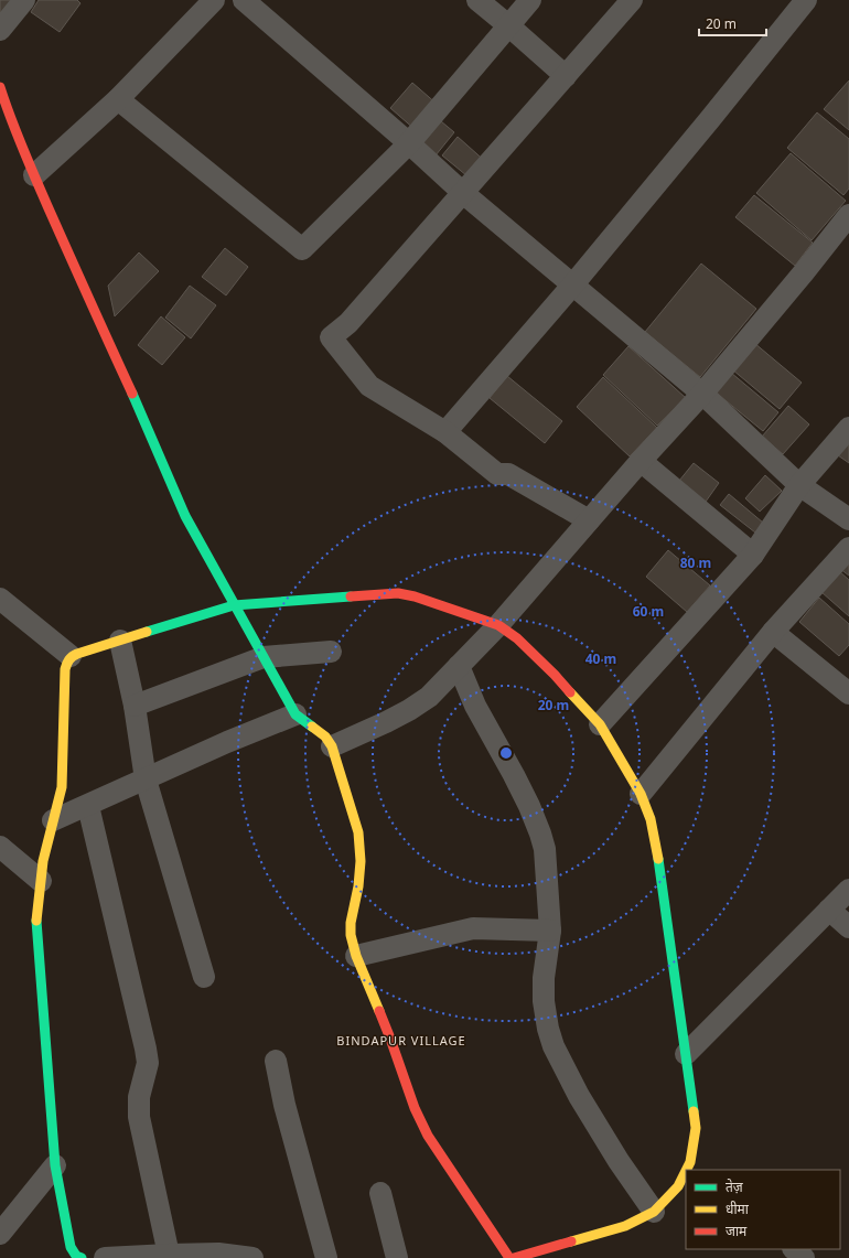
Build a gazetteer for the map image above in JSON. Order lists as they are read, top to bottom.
{
  "districts": ["BINDAPUR VILLAGE"],
  "legend": ["तेज़", "धीमा", "जाम"],
  "scale_bar": "20 m",
  "rings": [
    "80 m",
    "60 m",
    "40 m",
    "20 m"
  ]
}
